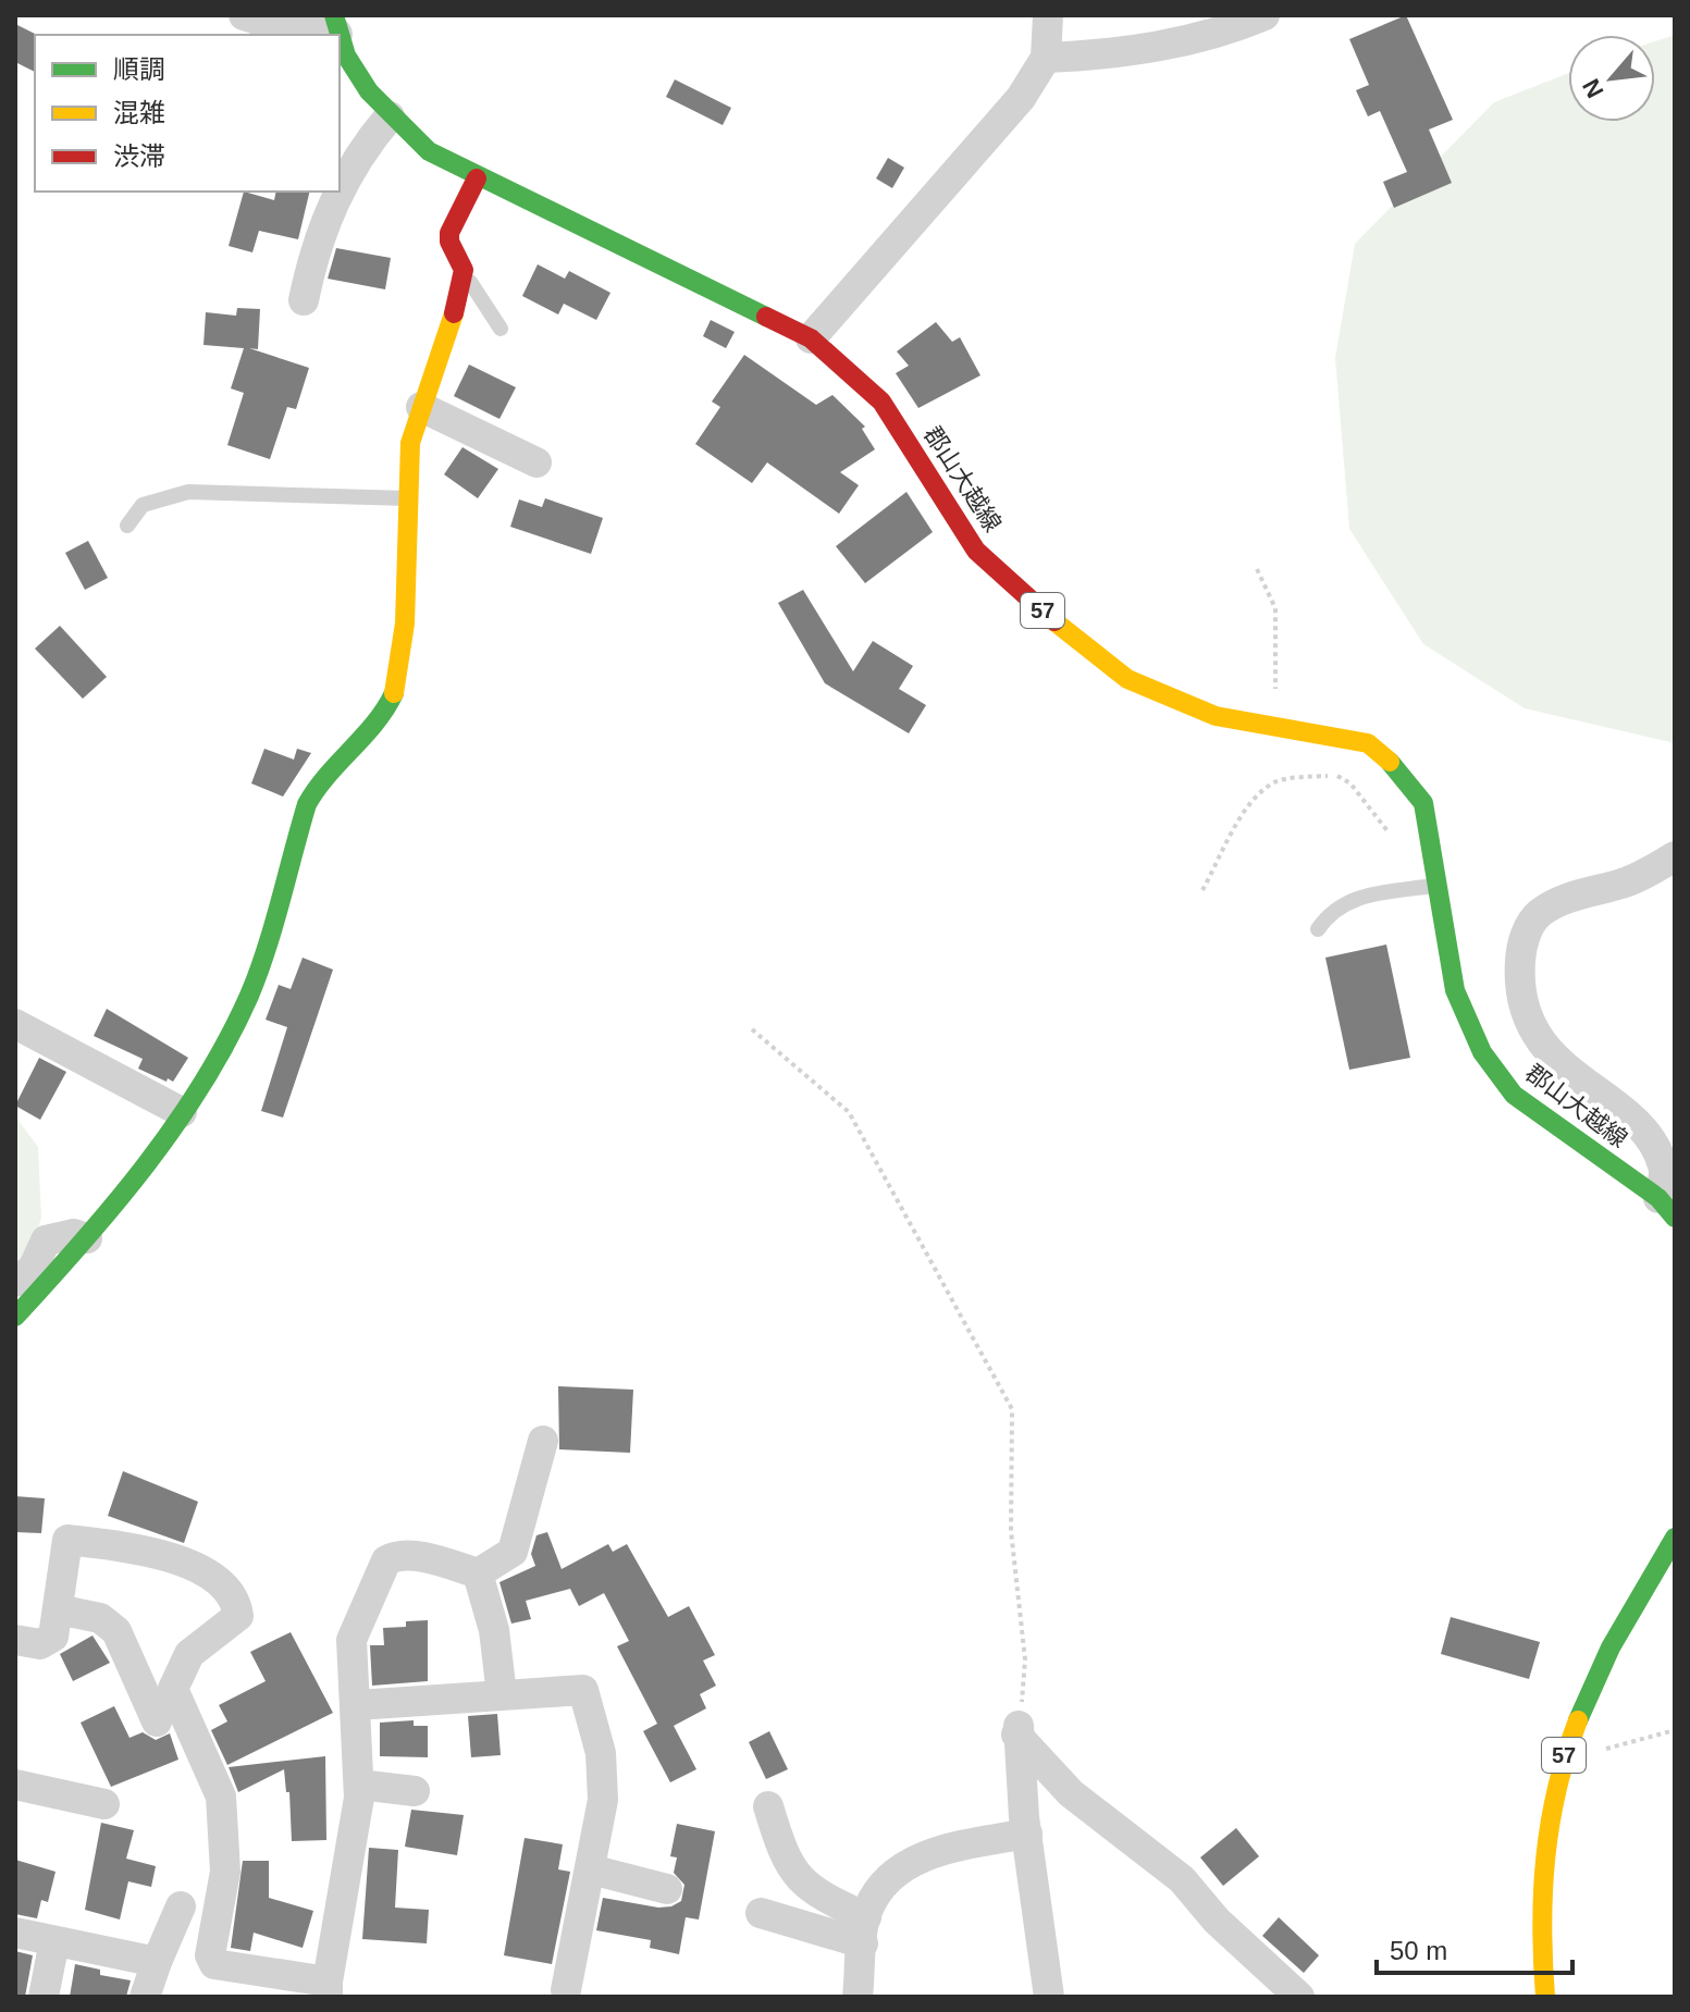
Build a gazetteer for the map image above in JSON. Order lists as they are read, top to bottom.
{
  "streets": {
    "main road": ["郡山大越線", "57"]
  },
  "legend": ["順調", "混雑", "渋滞"],
  "scale_bar": "50 m",
  "north": "bottom left"
}
